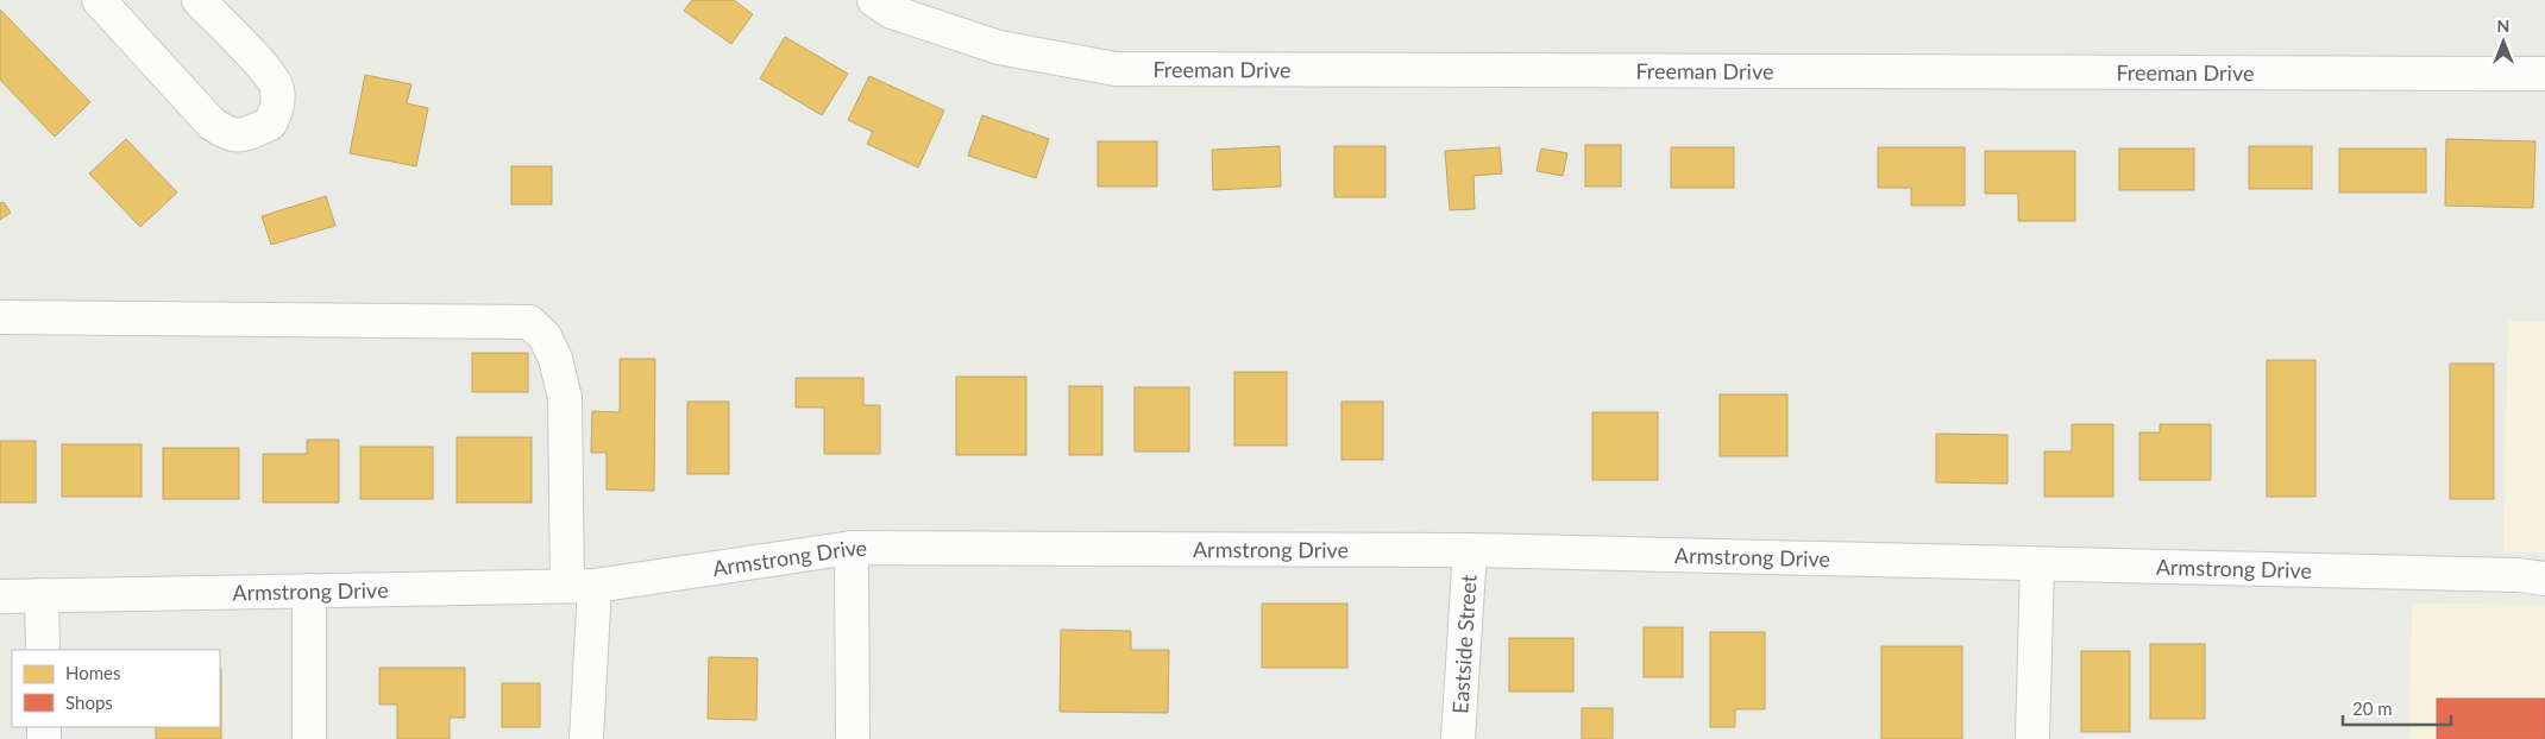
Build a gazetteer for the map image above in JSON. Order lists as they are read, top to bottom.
{
  "streets": {
    "street": ["Freeman Drive", "Armstrong Drive", "Eastside Street"]
  },
  "crossings": [
    ["Armstrong Drive", "Eastside Street"]
  ],
  "legend": ["Homes", "Shops"],
  "scale_bar": "20 m",
  "north": "top"
}
